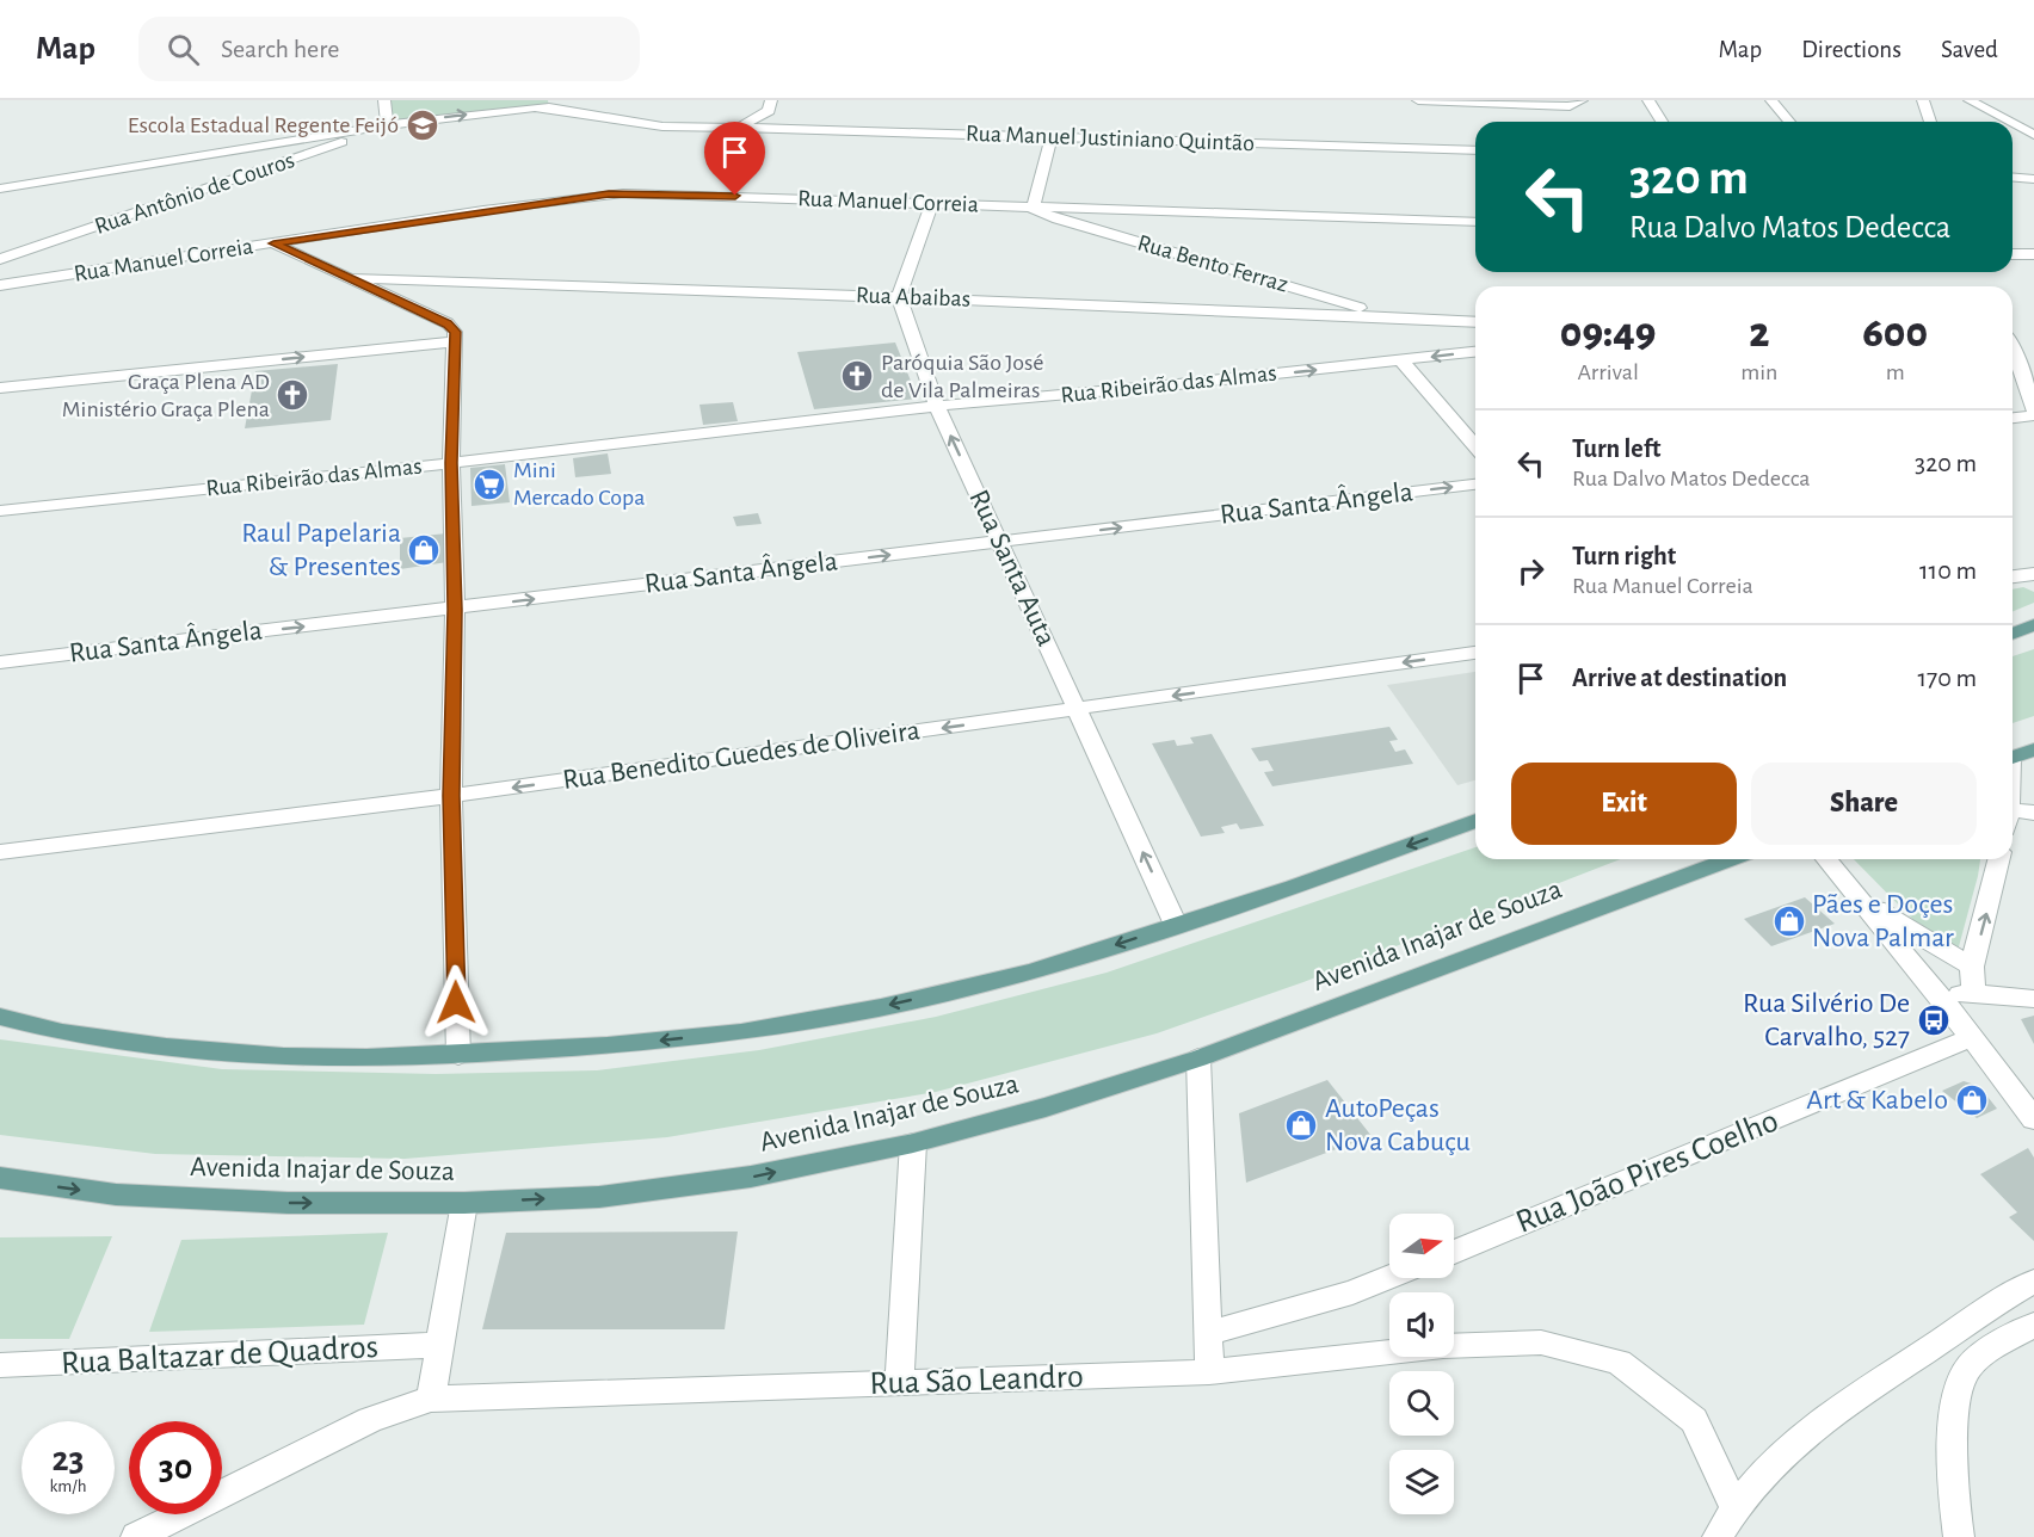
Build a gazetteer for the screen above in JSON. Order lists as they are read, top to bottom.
{
  "streets": {
    "main road": ["Avenida Inajar de Souza"],
    "street": [
      "Rua Manuel Justiniano Quintão",
      "Rua Antônio de Couros",
      "Rua Manuel Correia",
      "Rua Bento Ferraz",
      "Rua Abaibas",
      "Rua Ribeirão das Almas",
      "Rua Santa Ângela",
      "Rua Santa Auta",
      "Rua Benedito Guedes de Oliveira",
      "Rua João Pires Coelho",
      "Rua Baltazar de Quadros",
      "Rua São Leandro"
    ]
  },
  "crossings": [
    ["Rua Manuel Justiniano Quintão", "Rua Antônio de Couros"],
    ["Rua Manuel Correia", "Rua Bento Ferraz"],
    ["Rua Bento Ferraz", "Rua Abaibas"],
    ["Rua Abaibas", "Rua Santa Auta"],
    ["Rua Ribeirão das Almas", "Rua Santa Auta"],
    ["Rua Santa Ângela", "Rua Santa Auta"],
    ["Rua Santa Auta", "Rua Benedito Guedes de Oliveira"]
  ],
  "one_way": ["Rua Santa Ângela", "Rua Santa Auta", "Rua Benedito Guedes de Oliveira"],
  "places": {
    "school or university": ["Escola Estadual Regente Feijó"],
    "church": ["Paróquia São José de Vila Palmeiras", "Graça Plena AD Ministério Graça Plena"],
    "supermarket": ["Mini Mercado Copa"],
    "shop": [
      "Raul Papelaria & Presentes",
      "Pães e Doçes Nova Palmar",
      "Art & Kabelo",
      "AutoPeças Nova Cabuçu"
    ],
    "bus stop": ["Rua Silvério De Carvalho, 527"]
  },
  "north": "right",
  "page": {
    "header": "Map",
    "search": "Search here",
    "nav": ["Map", "Directions", "Saved"],
    "turn": ["320 m", "Rua Dalvo Matos Dedecca"],
    "eta": [
      "09:49",
      "Arrival",
      "2",
      "min",
      "600",
      "m"
    ],
    "list": [
      {
        "name": "Turn left",
        "note": "Rua Dalvo Matos Dedecca",
        "value": "320 m"
      },
      {
        "name": "Turn right",
        "note": "Rua Manuel Correia",
        "value": "110 m"
      },
      {
        "name": "Arrive at destination",
        "value": "170 m"
      }
    ],
    "buttons": ["Exit", "Share"],
    "speed": "23 km/h",
    "limit": "30"
  }
}
